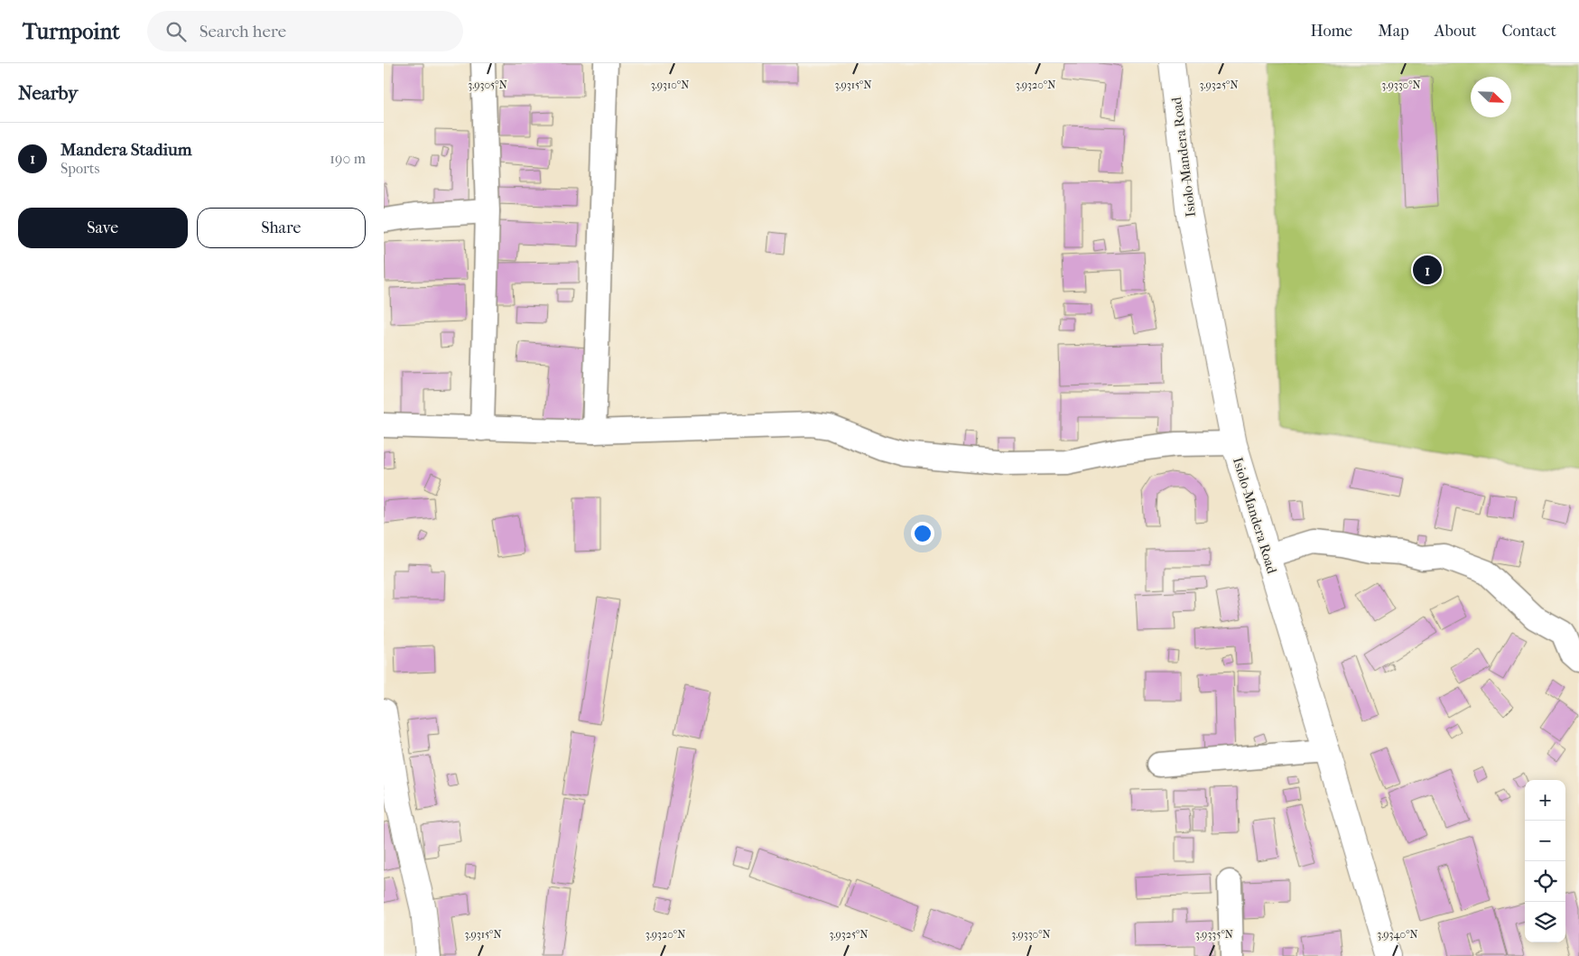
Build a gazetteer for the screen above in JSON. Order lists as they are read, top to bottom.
{
  "streets": {
    "main road": ["Isiolo-Mandera Road"]
  },
  "north": "bottom right",
  "page": {
    "header": "Turnpoint",
    "search": "Search here",
    "nav": [
      "Home",
      "Map",
      "About",
      "Contact"
    ],
    "heading": "Nearby",
    "list": [
      {
        "mark": "1",
        "name": "Mandera Stadium",
        "note": "Sports",
        "value": "190 m"
      }
    ],
    "buttons": ["Save", "Share"],
    "pins": "1",
    "map_buttons": ["+", "−"]
  },
  "coordinates": [
    "3.9305°N",
    "3.9310°N",
    "3.9315°N",
    "3.9320°N",
    "3.9325°N",
    "3.9330°N",
    "3.9335°N",
    "3.9340°N"
  ]
}
